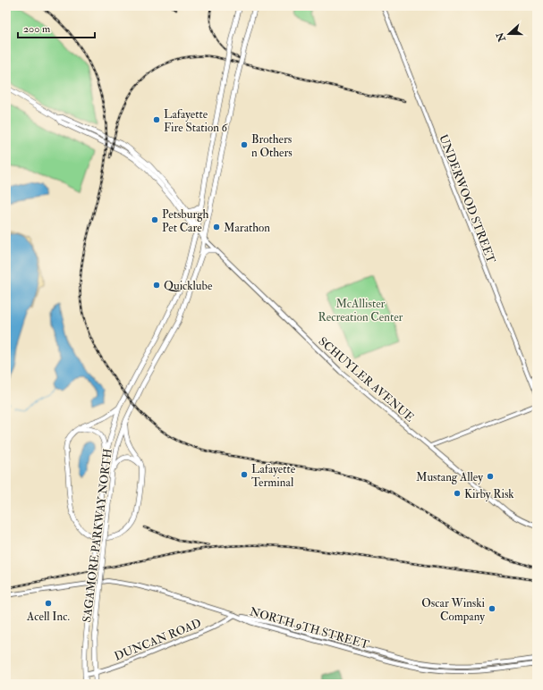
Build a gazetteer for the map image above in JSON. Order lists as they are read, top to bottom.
{
  "streets": {
    "main road": [
      "SCHUYLER AVENUE",
      "SAGAMORE PARKWAY NORTH",
      "NORTH 9TH STREET",
      "DUNCAN ROAD"
    ],
    "street": ["UNDERWOOD STREET"]
  },
  "crossings": [
    ["SCHUYLER AVENUE", "SAGAMORE PARKWAY NORTH"],
    ["SAGAMORE PARKWAY NORTH", "DUNCAN ROAD"],
    ["NORTH 9TH STREET", "DUNCAN ROAD"]
  ],
  "parks": ["McAllister Recreation Center"],
  "places": [
    "Lafayette Fire Station 6",
    "Brothers n Others",
    "Petsburgh Pet Care",
    "Marathon",
    "Quicklube",
    "Lafayette Terminal",
    "Mustang Alley",
    "Kirby Risk",
    "Acell Inc.",
    "Oscar Winski Company"
  ],
  "scale_bar": "200 m",
  "north": "left"
}
